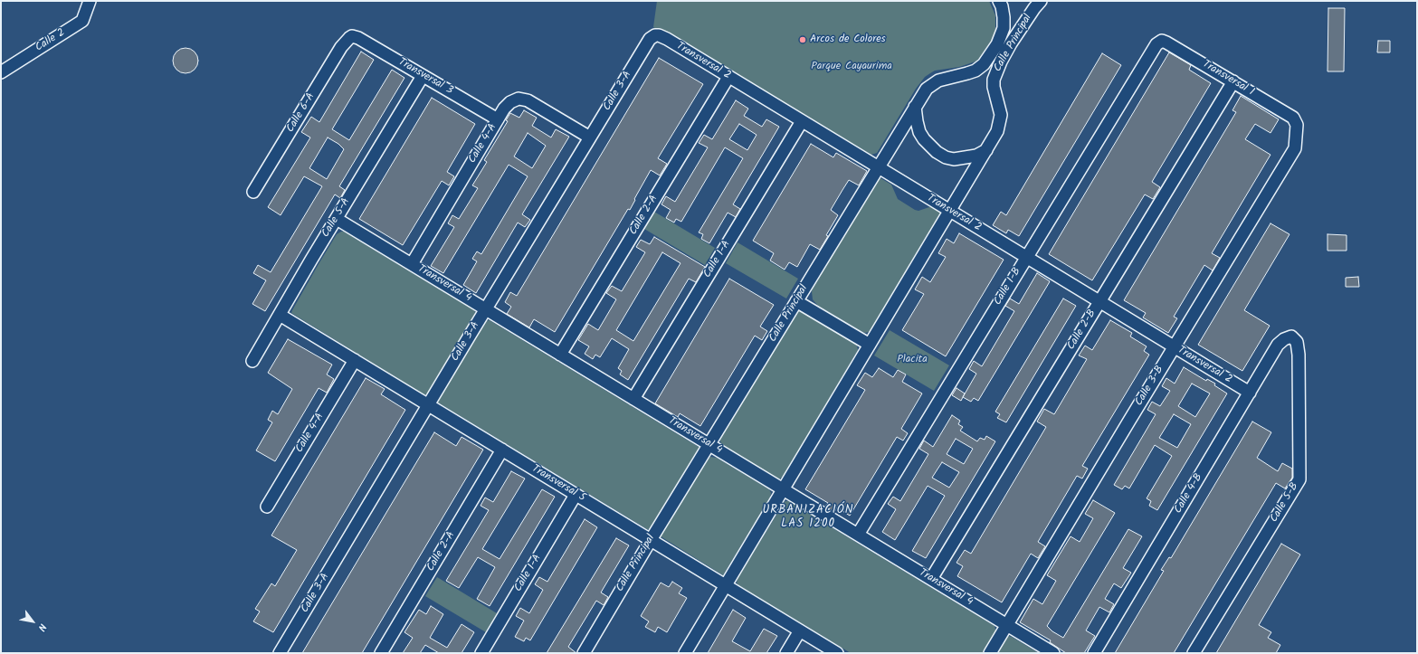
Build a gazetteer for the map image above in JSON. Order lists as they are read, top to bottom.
{
  "streets": {
    "street": [
      "Calle 2",
      "Calle Principal",
      "Transversal 2",
      "Transversal 3",
      "Transversal 1",
      "Calle 3-A",
      "Calle 6-A",
      "Calle 4-A",
      "Calle 2-A",
      "Calle 5-A",
      "Calle 1-A",
      "Transversal 4",
      "Calle 1-B",
      "Calle 2-B",
      "Calle 3-B",
      "Transversal 5",
      "Calle 4-B",
      "Calle 5-B"
    ]
  },
  "crossings": [
    ["Calle Principal", "Transversal 2"],
    ["Calle Principal", "Transversal 4"],
    ["Calle Principal", "Transversal 5"],
    ["Transversal 2", "Calle 3-A"],
    ["Transversal 2", "Calle 2-A"],
    ["Transversal 2", "Calle 1-A"],
    ["Transversal 2", "Calle 1-B"],
    ["Transversal 2", "Calle 2-B"],
    ["Transversal 2", "Calle 3-B"],
    ["Transversal 2", "Calle 4-B"],
    ["Transversal 3", "Calle 6-A"],
    ["Transversal 3", "Calle 4-A"],
    ["Transversal 3", "Calle 5-A"],
    ["Transversal 1", "Calle 1-B"],
    ["Transversal 1", "Calle 2-B"],
    ["Transversal 1", "Calle 3-B"],
    ["Calle 3-A", "Calle 4-A"],
    ["Calle 3-A", "Transversal 4"],
    ["Calle 3-A", "Transversal 5"],
    ["Calle 4-A", "Transversal 4"],
    ["Calle 4-A", "Transversal 5"],
    ["Calle 2-A", "Transversal 4"],
    ["Calle 2-A", "Transversal 5"],
    ["Calle 5-A", "Transversal 4"],
    ["Calle 5-A", "Transversal 5"],
    ["Calle 1-A", "Transversal 4"],
    ["Calle 1-A", "Transversal 5"],
    ["Transversal 4", "Calle 1-B"],
    ["Transversal 4", "Calle 2-B"],
    ["Transversal 4", "Calle 3-B"],
    ["Calle 4-B", "Calle 5-B"]
  ],
  "districts": ["URBANIZACIÓN LAS 1200"],
  "parks": ["Parque Cayaurima", "Placita"],
  "places": ["Arcos de Colores"],
  "north": "bottom right"
}
